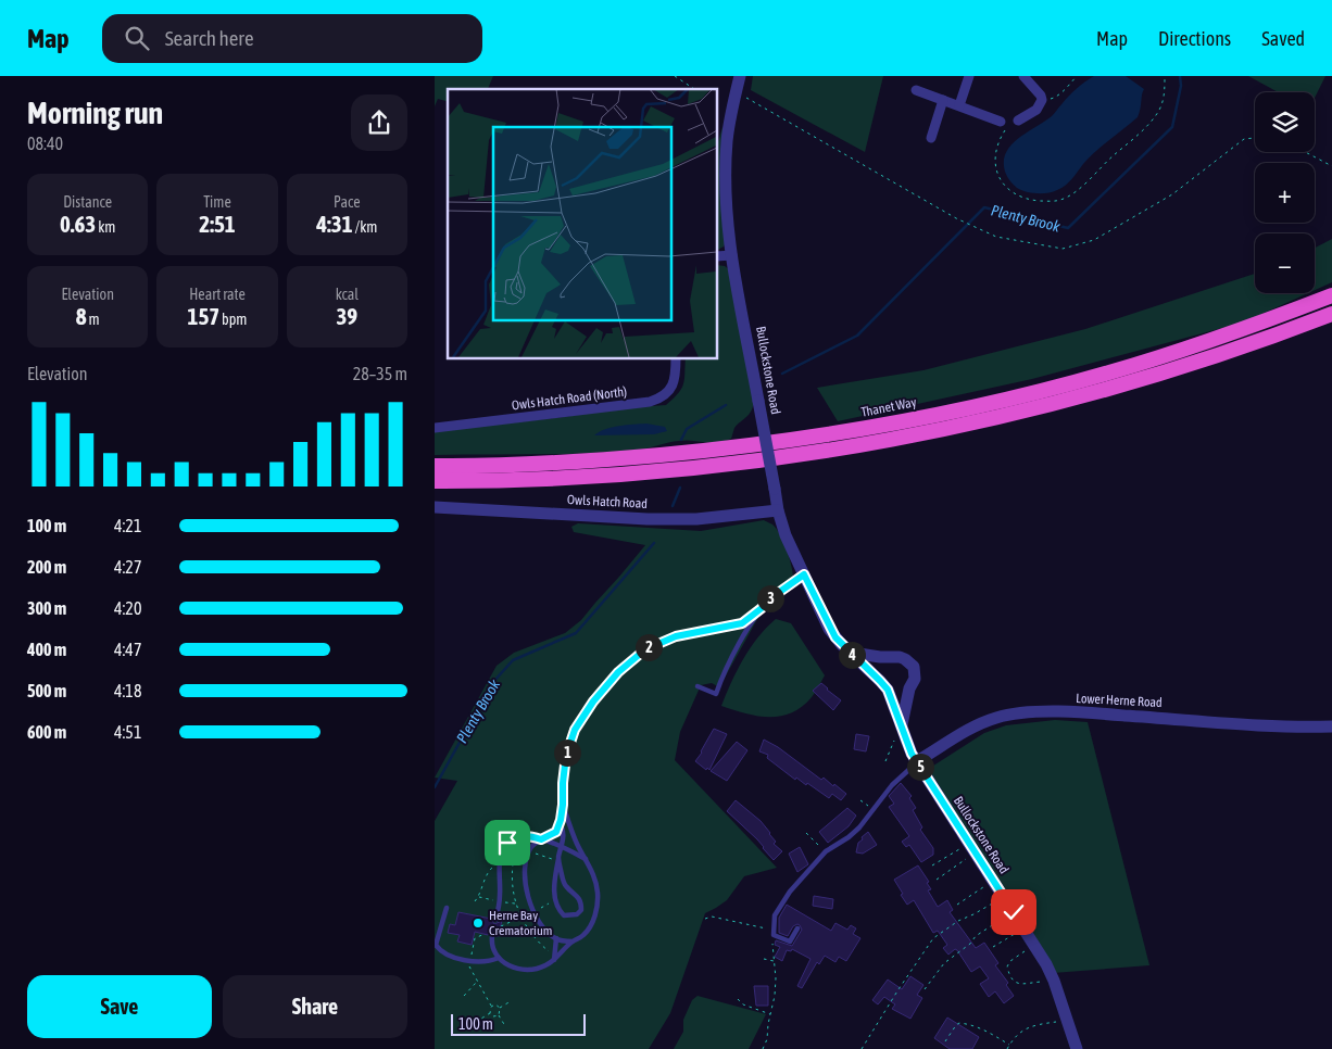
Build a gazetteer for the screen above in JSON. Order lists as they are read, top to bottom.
{
  "streets": {
    "highway": ["Thanet Way"],
    "street": [
      "Bullockstone Road",
      "Owls Hatch Road (North)",
      "Owls Hatch Road",
      "Lower Herne Road"
    ]
  },
  "crossings": [
    ["Bullockstone Road", "Owls Hatch Road"],
    ["Bullockstone Road", "Lower Herne Road"]
  ],
  "water": ["Plenty Brook"],
  "places": ["Herne Bay Crematorium"],
  "scale_bar": "100 m",
  "page": {
    "header": "Map",
    "search": "Search here",
    "nav": ["Map", "Directions", "Saved"],
    "heading": ["Morning run", "08:40"],
    "map_buttons": ["+", "−"],
    "stats": [
      ["Distance", "0.63 km"],
      ["Time", "2:51"],
      ["Pace", "4:31 /km"],
      ["Elevation", "8 m"],
      ["Heart rate", "157 bpm"],
      ["kcal", "39"]
    ],
    "chart": ["Elevation", "28–35 m"],
    "list": [
      {
        "name": "100 m",
        "note": "4:21"
      },
      {
        "name": "200 m",
        "note": "4:27"
      },
      {
        "name": "300 m",
        "note": "4:20"
      },
      {
        "name": "400 m",
        "note": "4:47"
      },
      {
        "name": "500 m",
        "note": "4:18"
      },
      {
        "name": "600 m",
        "note": "4:51"
      }
    ],
    "pins": [
      "3",
      "2",
      "4",
      "1",
      "5"
    ],
    "buttons": ["Save", "Share"],
    "scale": "100 m"
  }
}
